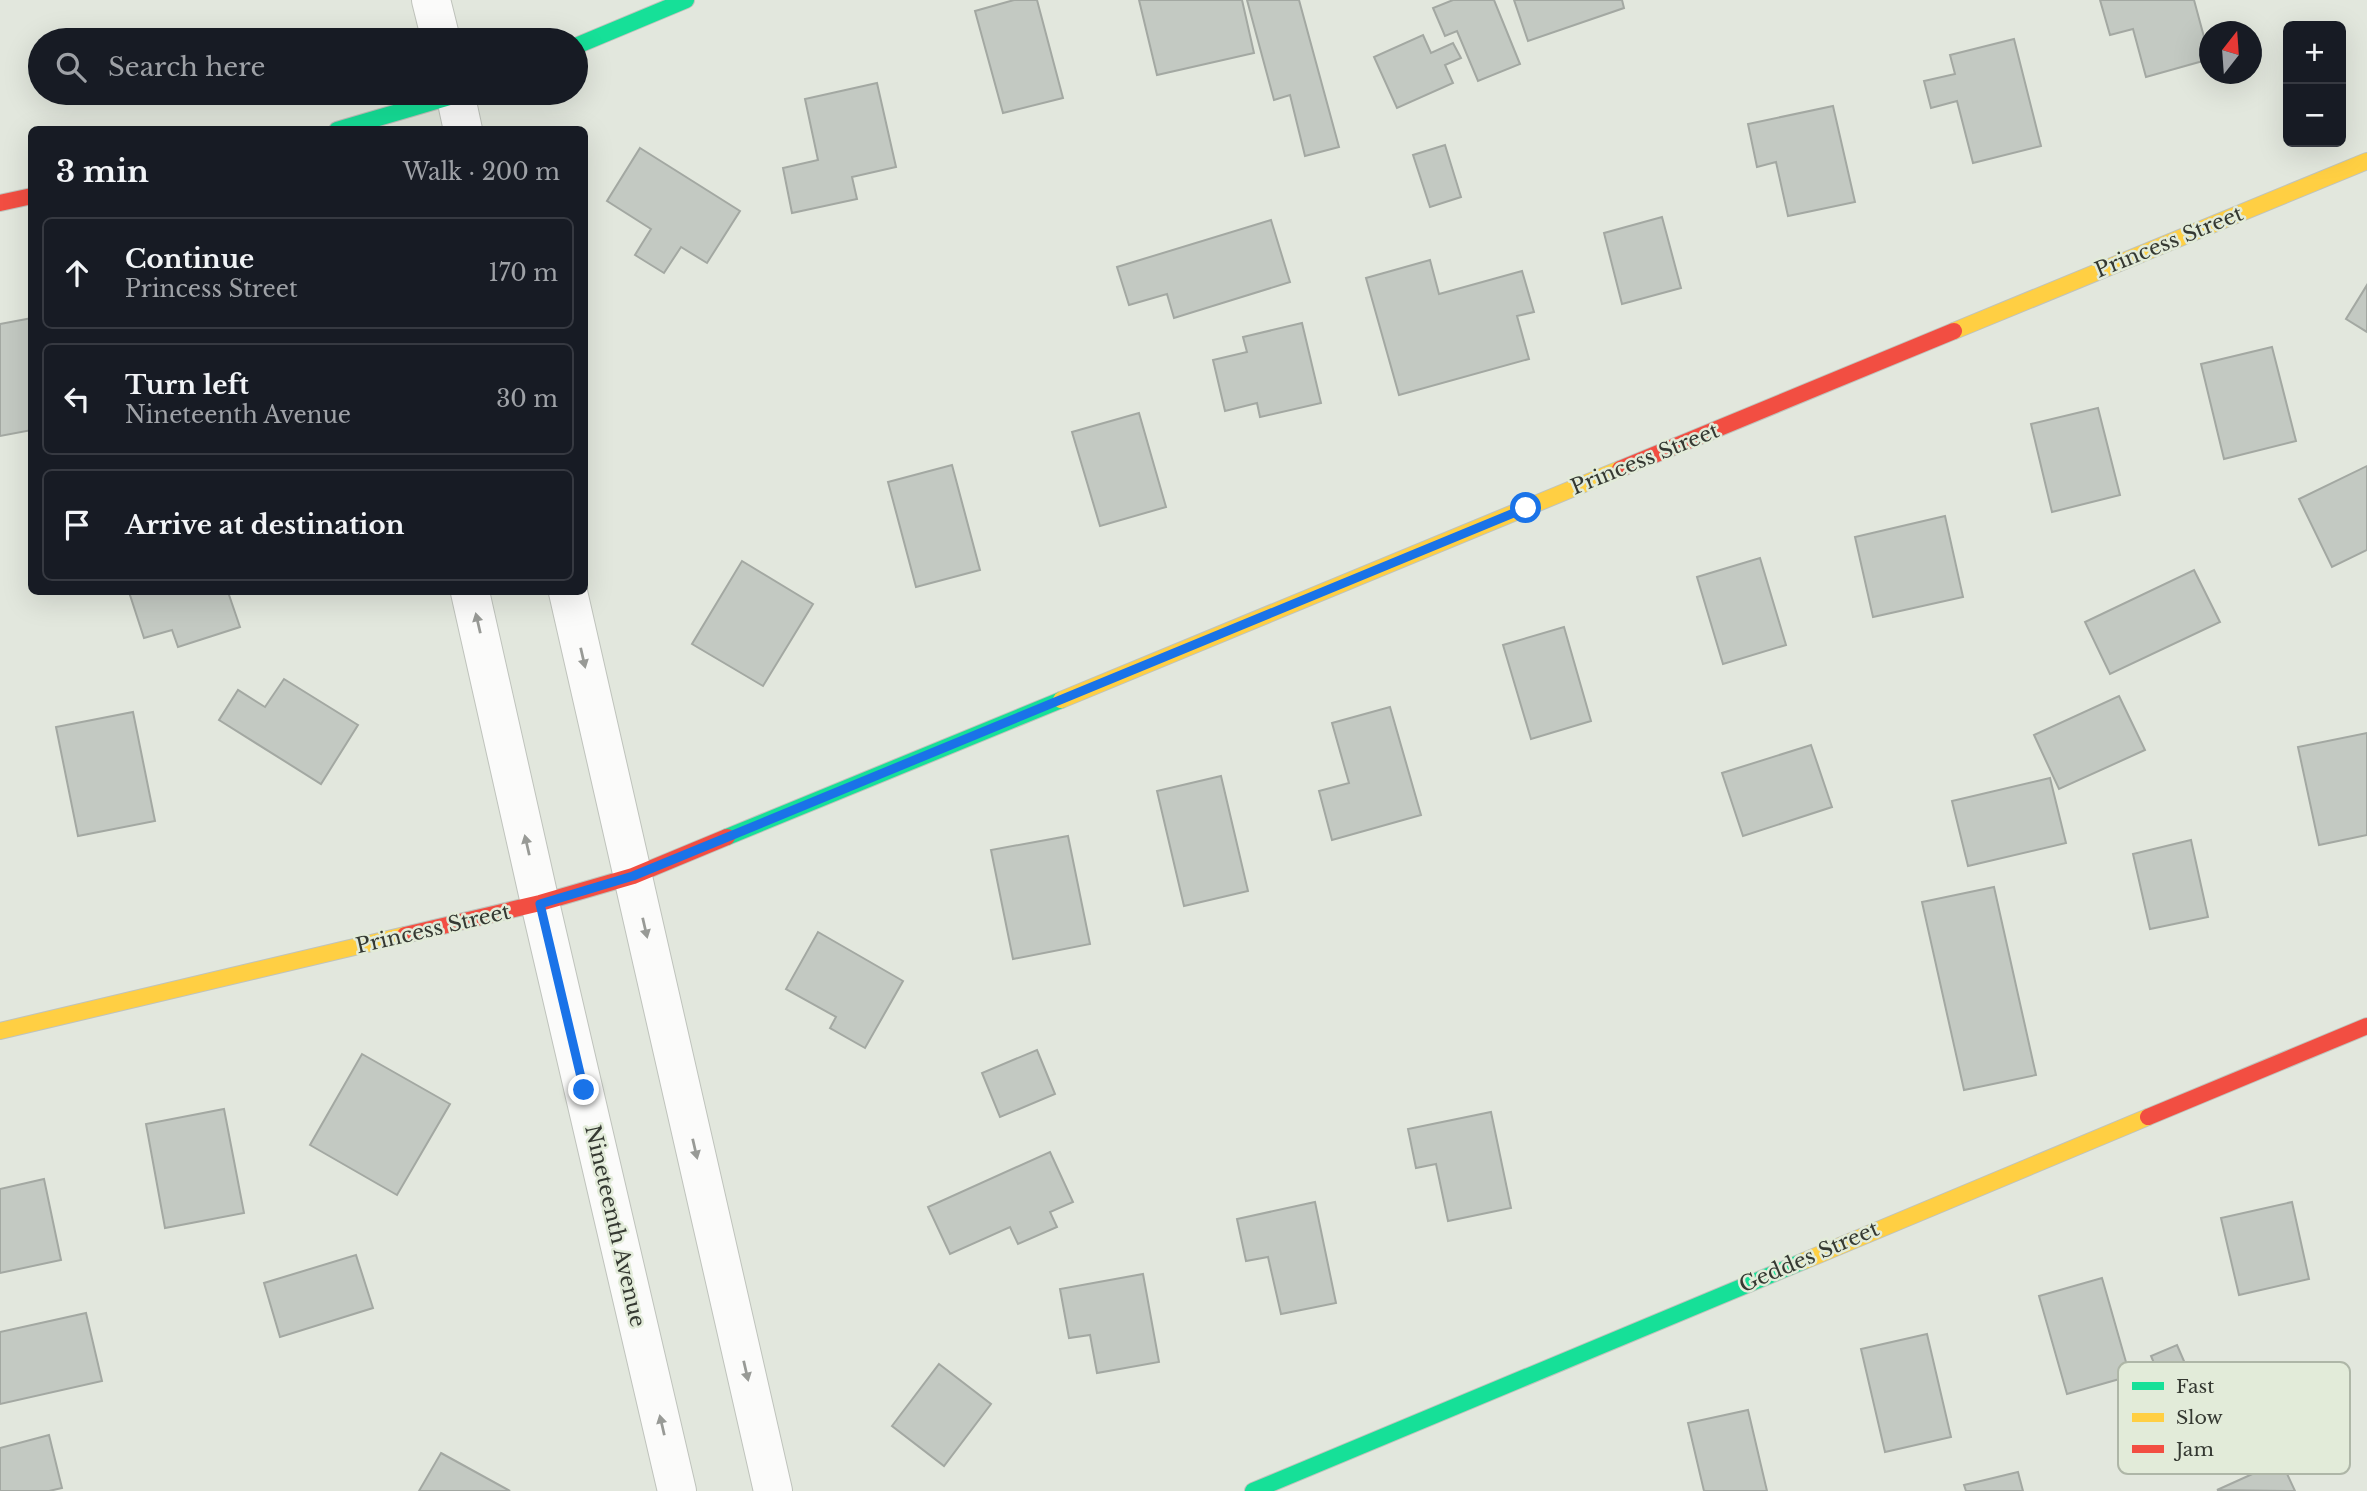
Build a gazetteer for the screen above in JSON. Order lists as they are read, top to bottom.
{
  "streets": {
    "street": ["Princess Street", "Nineteenth Avenue", "Geddes Street"]
  },
  "crossings": [
    ["Princess Street", "Nineteenth Avenue"]
  ],
  "legend": ["Fast", "Slow", "Jam"],
  "north": "top",
  "page": {
    "map_buttons": ["+", "−"],
    "search": "Search here",
    "heading": ["3 min", "Walk · 200 m"],
    "list": [
      ["Continue", "Princess Street", "170 m"],
      ["Turn left", "Nineteenth Avenue", "30 m"],
      "Arrive at destination"
    ]
  }
}
